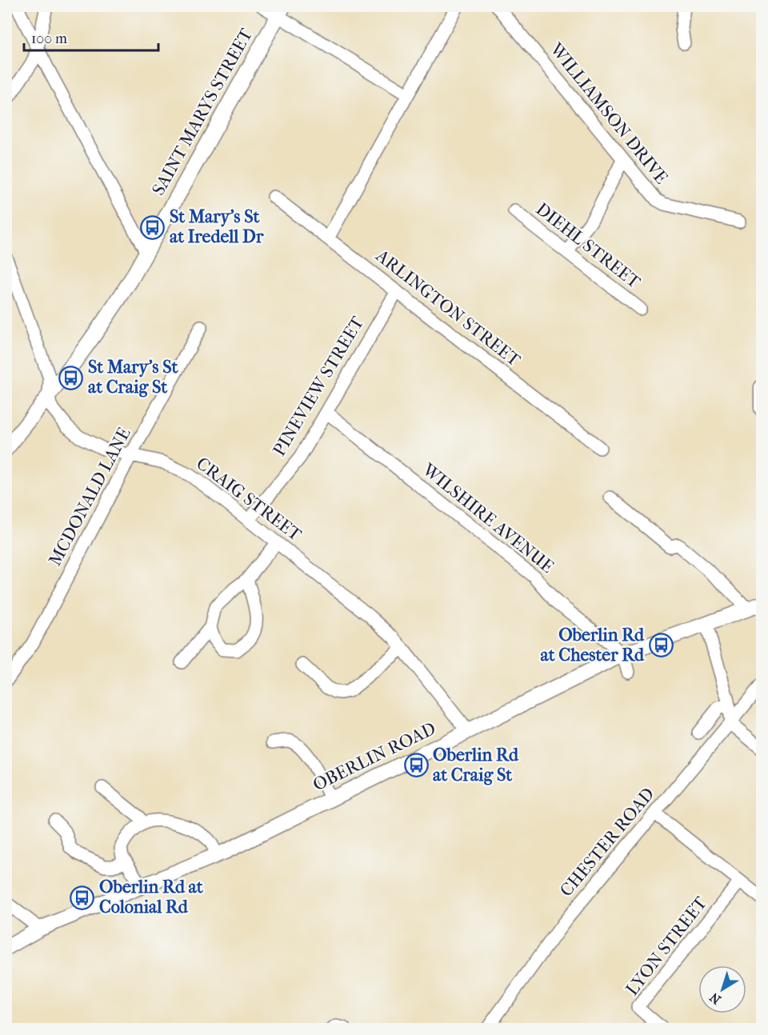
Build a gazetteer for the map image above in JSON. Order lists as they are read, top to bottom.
{
  "streets": {
    "main road": ["SAINT MARYS STREET", "OBERLIN ROAD"],
    "street": [
      "WILLIAMSON DRIVE",
      "DIEHL STREET",
      "ARLINGTON STREET",
      "PINEVIEW STREET",
      "MCDONALD LANE",
      "CRAIG STREET",
      "WILSHIRE AVENUE",
      "CHESTER ROAD",
      "LYON STREET"
    ]
  },
  "crossings": [
    ["SAINT MARYS STREET", "CRAIG STREET"],
    ["ARLINGTON STREET", "PINEVIEW STREET"],
    ["PINEVIEW STREET", "CRAIG STREET"],
    ["PINEVIEW STREET", "WILSHIRE AVENUE"],
    ["MCDONALD LANE", "CRAIG STREET"],
    ["CRAIG STREET", "OBERLIN ROAD"],
    ["WILSHIRE AVENUE", "OBERLIN ROAD"]
  ],
  "places": {
    "bus stop": [
      "St Mary's St at Iredell Dr",
      "St Mary's St at Craig St",
      "Oberlin Rd at Chester Rd",
      "Oberlin Rd at Craig St",
      "Oberlin Rd at Colonial Rd"
    ]
  },
  "scale_bar": "100 m",
  "north": "bottom left"
}
